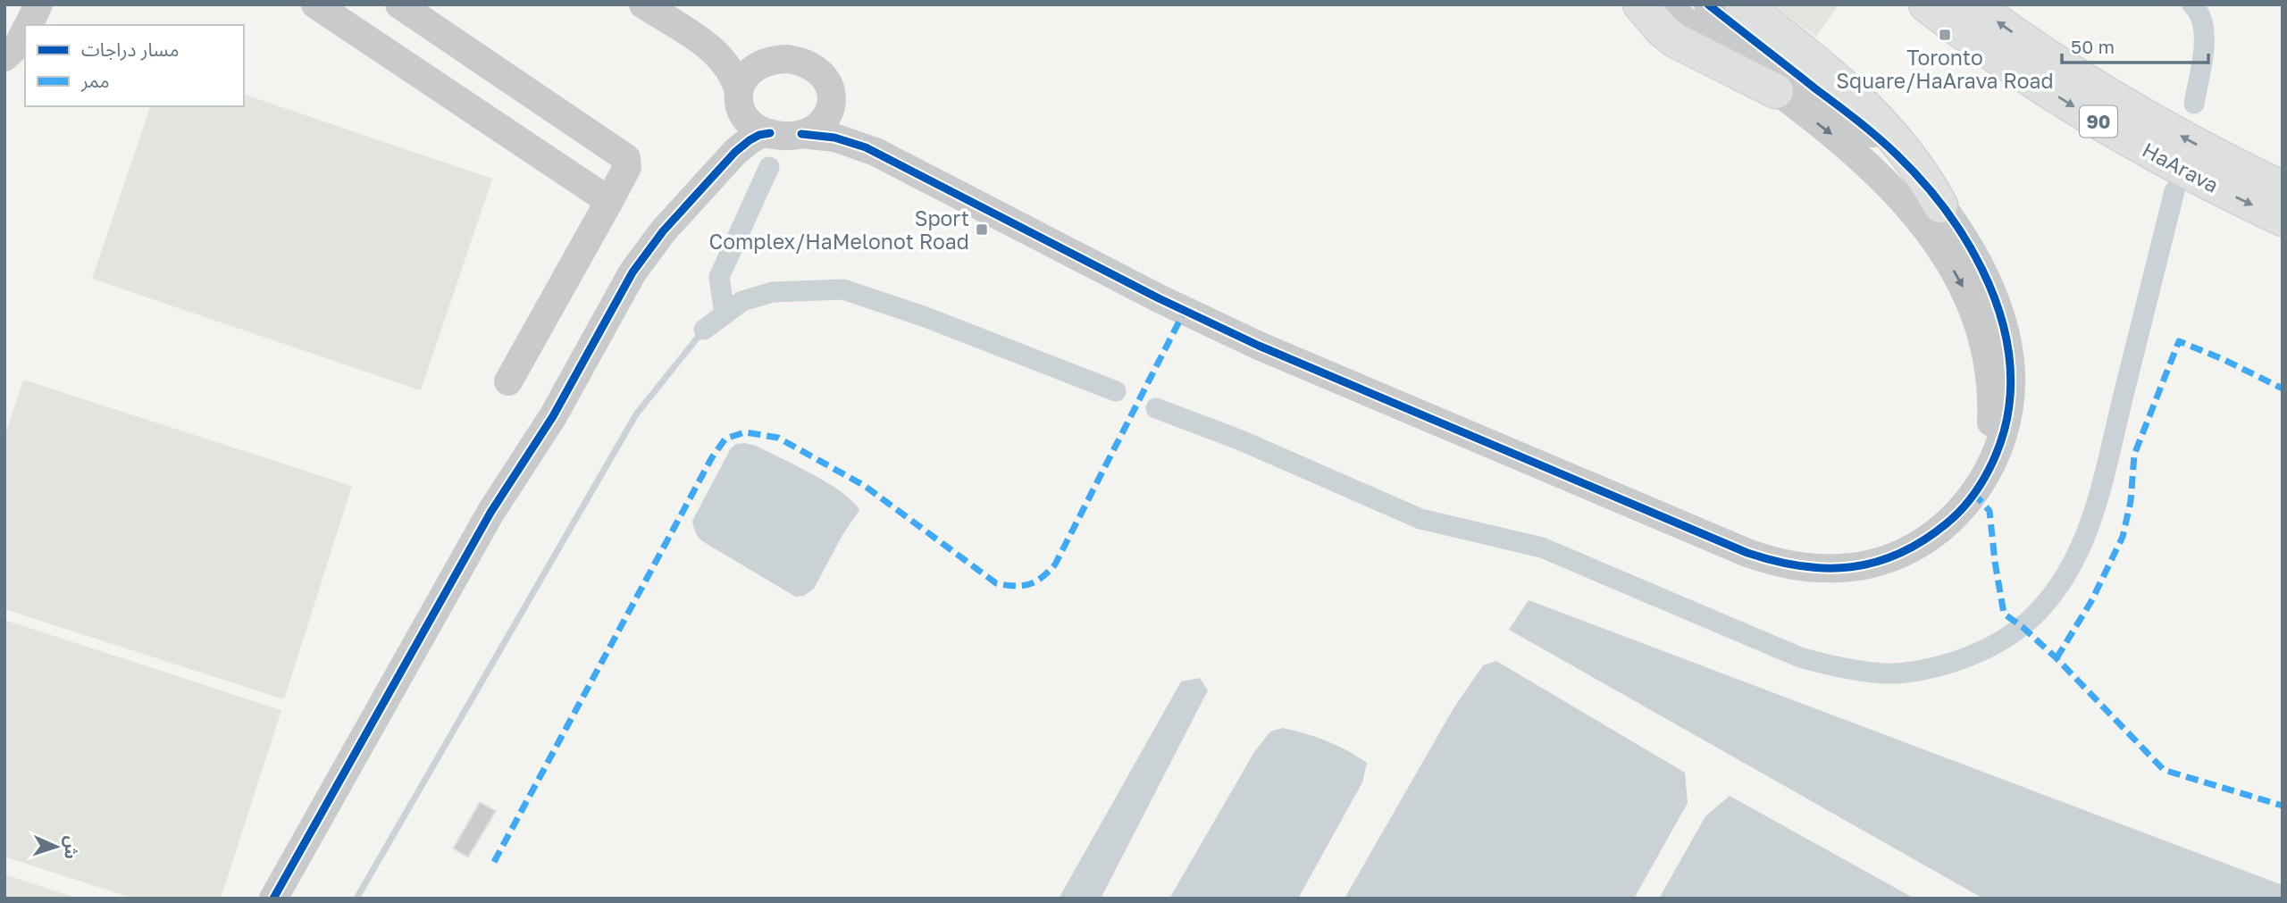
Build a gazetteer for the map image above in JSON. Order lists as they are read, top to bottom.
{
  "streets": {
    "highway": ["90", "HaArava"]
  },
  "places": {
    "transit": ["Toronto Square/HaArava Road", "Sport Complex/HaMelonot Road"]
  },
  "legend": ["مسار دراجات", "ممر"],
  "scale_bar": "50 m",
  "north": "right"
}
